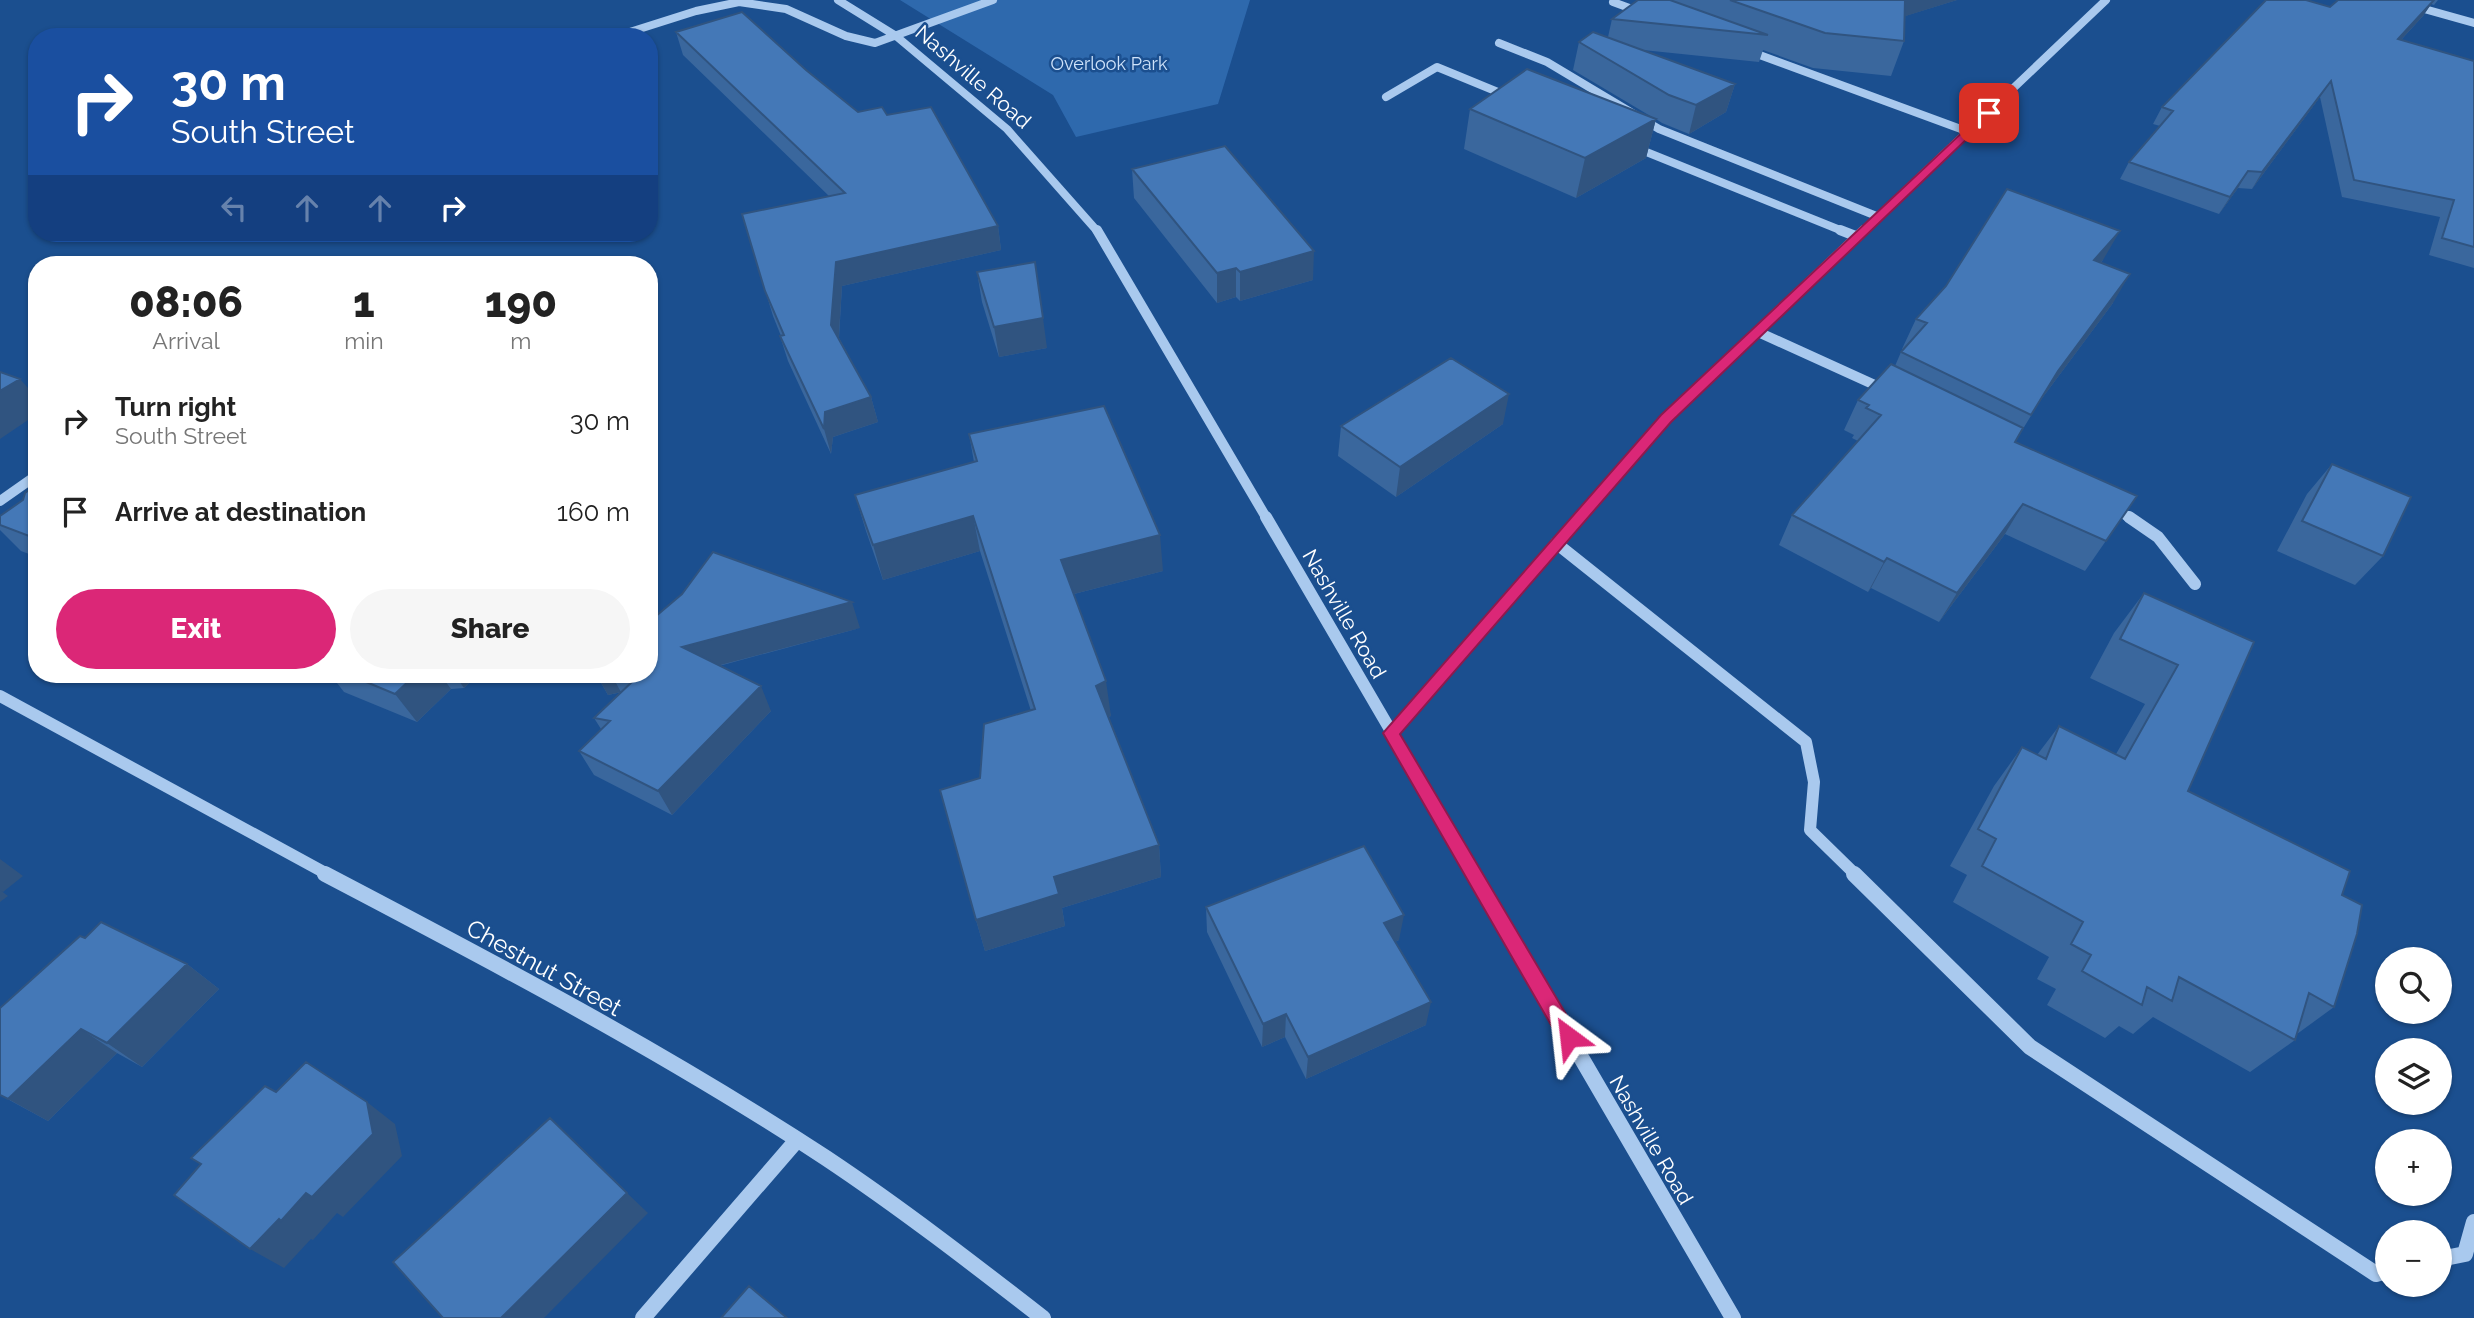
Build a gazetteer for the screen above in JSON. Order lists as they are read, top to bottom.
{
  "streets": {
    "street": ["Nashville Road", "Chestnut Street"]
  },
  "parks": ["Overlook Park"],
  "page": {
    "turn": ["30 m", "South Street"],
    "eta": [
      "08:06",
      "Arrival",
      "1",
      "min",
      "190",
      "m"
    ],
    "list": [
      {
        "name": "Turn right",
        "note": "South Street",
        "value": "30 m"
      },
      {
        "name": "Arrive at destination",
        "value": "160 m"
      }
    ],
    "buttons": ["Exit", "Share"],
    "map_buttons": ["+", "−"]
  }
}
